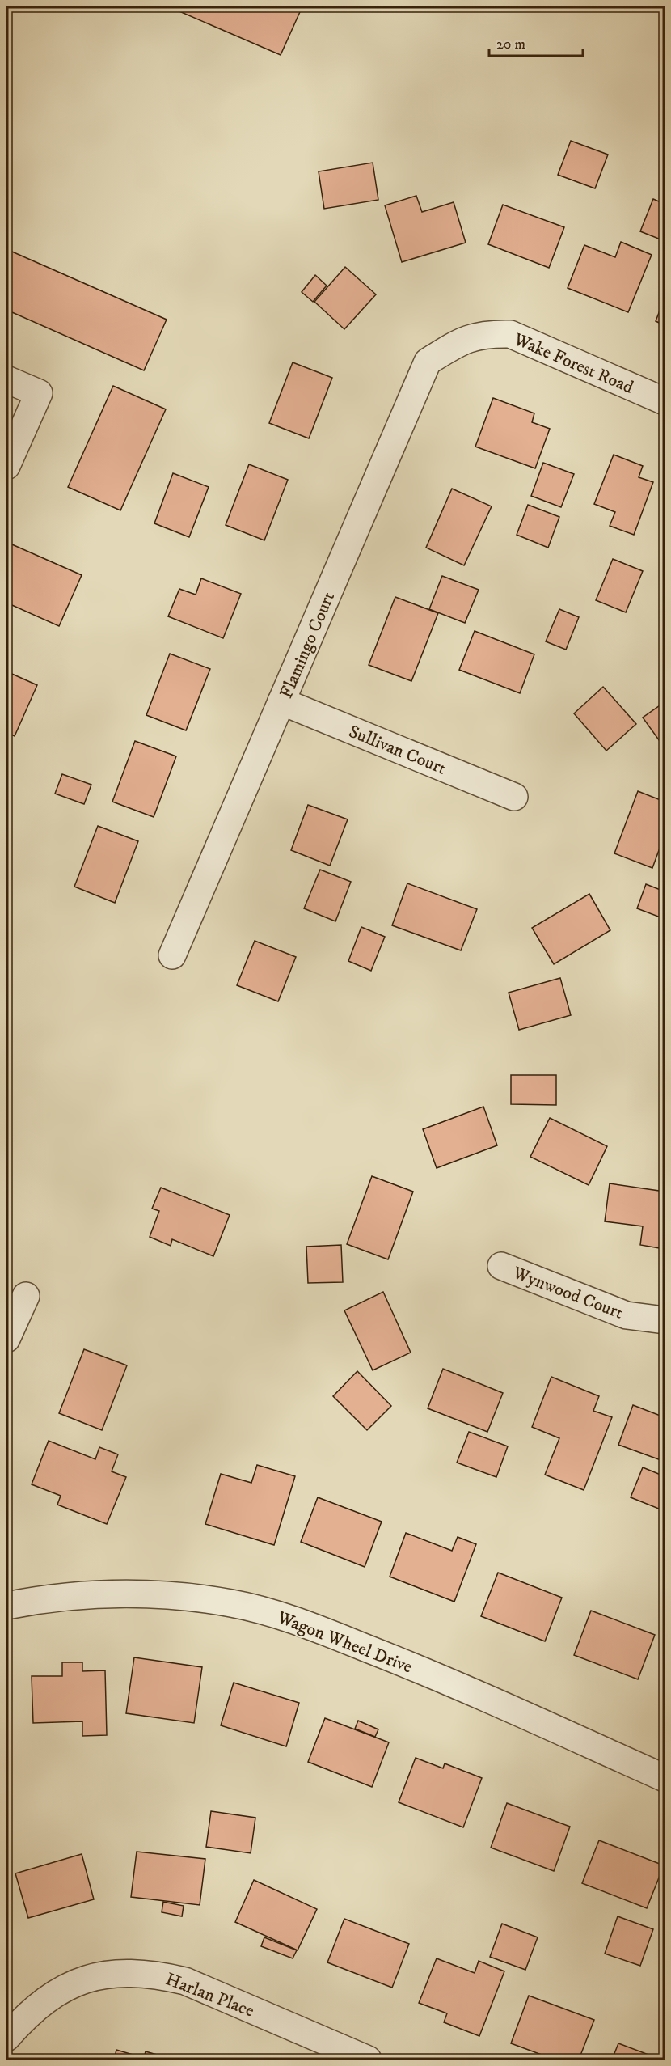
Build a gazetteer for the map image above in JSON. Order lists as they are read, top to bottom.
{
  "streets": {
    "street": [
      "Wake Forest Road",
      "Flamingo Court",
      "Sullivan Court",
      "Wynwood Court",
      "Wagon Wheel Drive",
      "Harlan Place"
    ]
  },
  "crossings": [
    ["Wake Forest Road", "Flamingo Court"],
    ["Flamingo Court", "Sullivan Court"]
  ],
  "scale_bar": "20 m"
}
